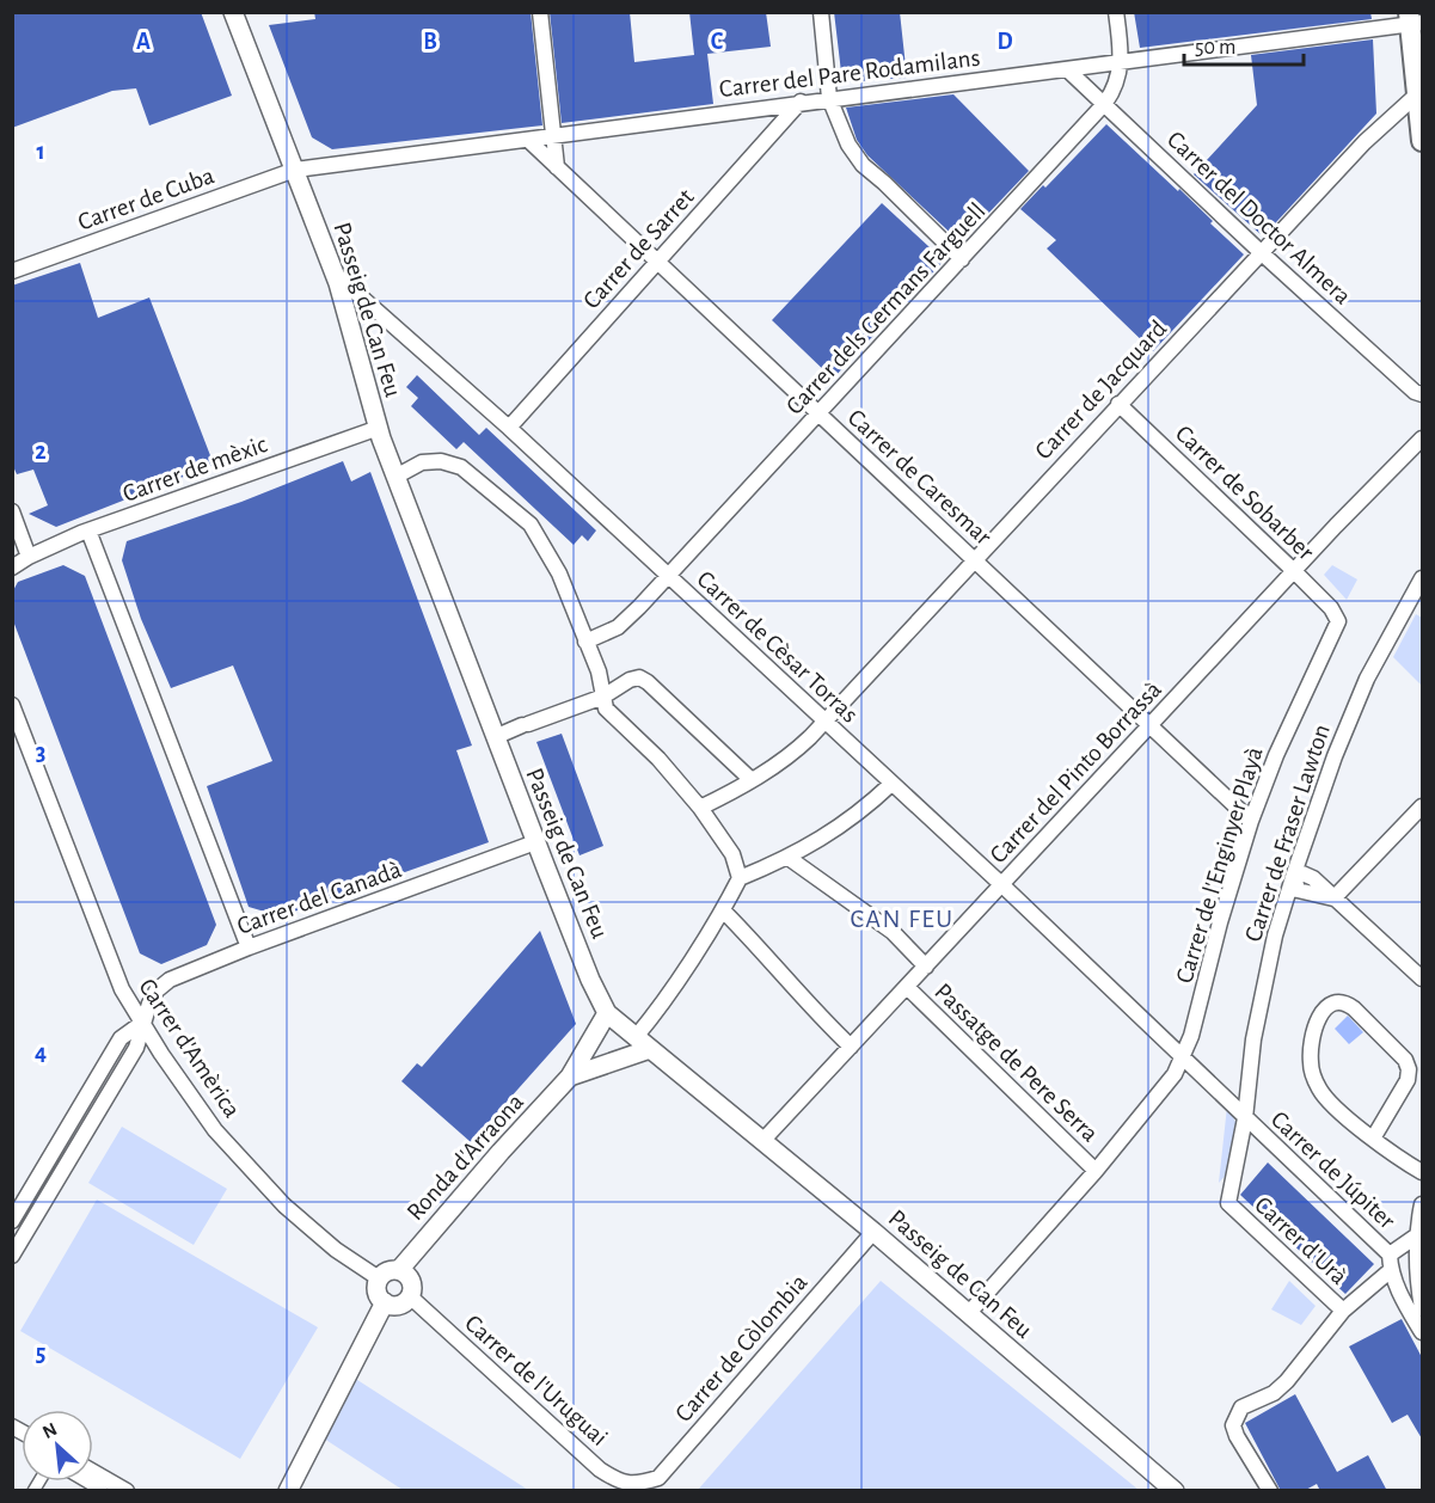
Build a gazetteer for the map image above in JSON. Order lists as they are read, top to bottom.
{
  "streets": {
    "street": [
      "Carrer del Pare Rodamilans",
      "Carrer de Cuba",
      "Carrer del Doctor Almera",
      "Carrer de Sarret",
      "Carrer dels Germans Farguell",
      "Passeig de Can Feu",
      "Carrer de Jacquard",
      "Carrer de mèxic",
      "Carrer de Caresmar",
      "Carrer de Sobarber",
      "Carrer de Cèsar Torras",
      "Carrer del Pinto Borrassà",
      "Carrer de Fraser Lawton",
      "Carrer de l'Enginyer Playà",
      "Carrer del Canadà",
      "Carrer d'Amèrica",
      "Passatge de Pere Serra",
      "Ronda d'Arraona",
      "Carrer de Júpiter",
      "Carrer d'Urà",
      "Carrer de Còlombia",
      "Carrer de l'Uruguai"
    ]
  },
  "crossings": [
    ["Carrer del Pare Rodamilans", "Carrer de Cuba"],
    ["Carrer del Pare Rodamilans", "Carrer del Doctor Almera"],
    ["Carrer del Pare Rodamilans", "Carrer de Sarret"],
    ["Carrer del Pare Rodamilans", "Carrer dels Germans Farguell"],
    ["Carrer del Pare Rodamilans", "Passeig de Can Feu"],
    ["Carrer del Pare Rodamilans", "Carrer de Caresmar"],
    ["Carrer de Cuba", "Passeig de Can Feu"],
    ["Carrer del Doctor Almera", "Carrer dels Germans Farguell"],
    ["Carrer del Doctor Almera", "Carrer de Jacquard"],
    ["Carrer de Sarret", "Carrer de Caresmar"],
    ["Carrer de Sarret", "Carrer de Cèsar Torras"],
    ["Carrer dels Germans Farguell", "Carrer de Caresmar"],
    ["Carrer dels Germans Farguell", "Carrer de Cèsar Torras"],
    ["Passeig de Can Feu", "Carrer de mèxic"],
    ["Passeig de Can Feu", "Carrer de Cèsar Torras"],
    ["Passeig de Can Feu", "Carrer del Pinto Borrassà"],
    ["Passeig de Can Feu", "Carrer de l'Enginyer Playà"],
    ["Passeig de Can Feu", "Carrer del Canadà"],
    ["Passeig de Can Feu", "Ronda d'Arraona"],
    ["Passeig de Can Feu", "Carrer de Còlombia"],
    ["Carrer de Jacquard", "Carrer de Caresmar"],
    ["Carrer de Jacquard", "Carrer de Sobarber"],
    ["Carrer de Jacquard", "Carrer de Cèsar Torras"],
    ["Carrer de Caresmar", "Carrer del Pinto Borrassà"],
    ["Carrer de Caresmar", "Carrer de l'Enginyer Playà"],
    ["Carrer de Sobarber", "Carrer del Pinto Borrassà"],
    ["Carrer de Sobarber", "Carrer de l'Enginyer Playà"],
    ["Carrer de Cèsar Torras", "Carrer del Pinto Borrassà"],
    ["Carrer de Cèsar Torras", "Carrer de l'Enginyer Playà"],
    ["Carrer del Pinto Borrassà", "Passatge de Pere Serra"],
    ["Carrer de Fraser Lawton", "Carrer de Júpiter"],
    ["Carrer de Fraser Lawton", "Carrer d'Urà"],
    ["Carrer de l'Enginyer Playà", "Passatge de Pere Serra"],
    ["Carrer del Canadà", "Carrer d'Amèrica"],
    ["Carrer d'Amèrica", "Ronda d'Arraona"],
    ["Carrer d'Amèrica", "Carrer de l'Uruguai"],
    ["Ronda d'Arraona", "Carrer de l'Uruguai"],
    ["Carrer de Còlombia", "Carrer de l'Uruguai"]
  ],
  "districts": ["CAN FEU"],
  "scale_bar": "50 m",
  "north": "top left",
  "grid": {
    "columns": [
      "A",
      "B",
      "C",
      "D"
    ],
    "rows": [
      "1",
      "2",
      "3",
      "4",
      "5"
    ]
  }
}
